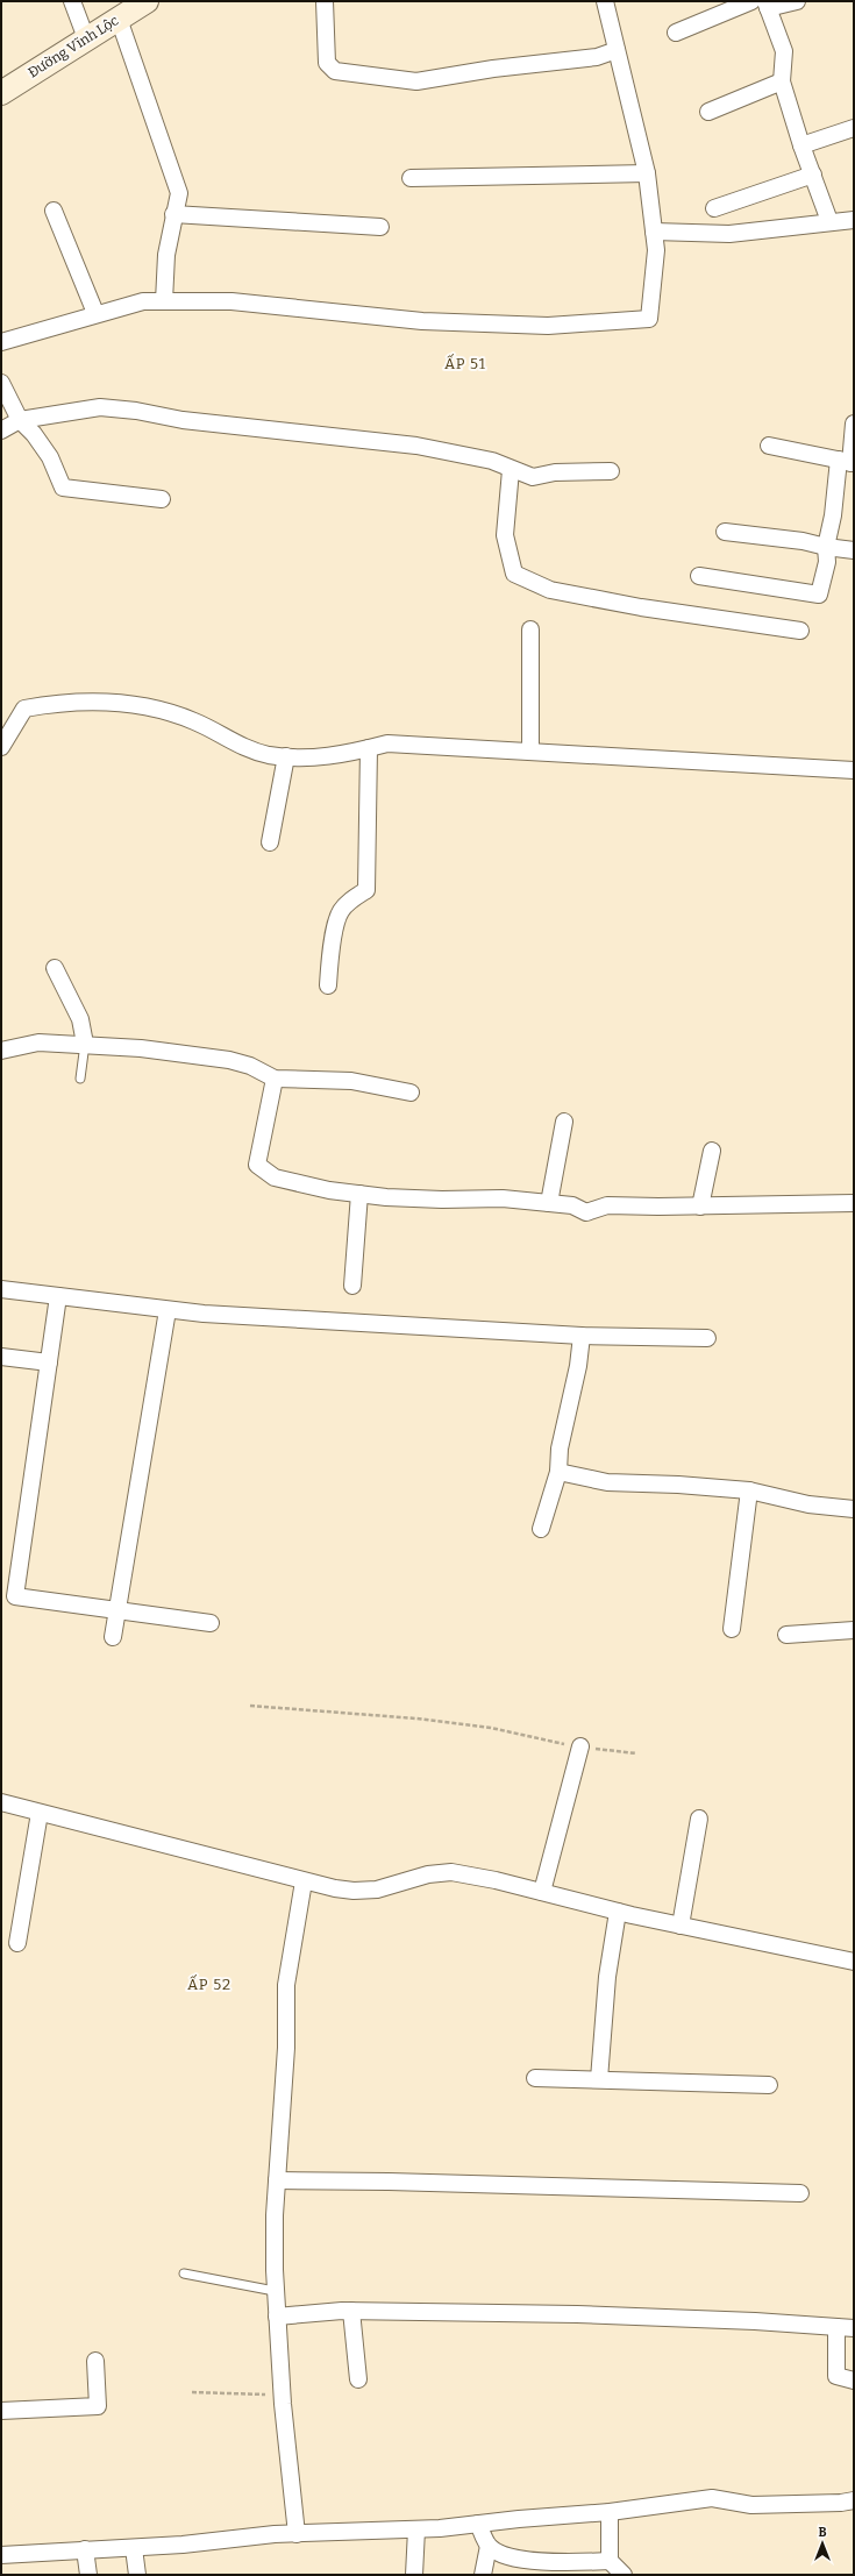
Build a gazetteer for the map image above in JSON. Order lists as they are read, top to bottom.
{
  "streets": {
    "main road": ["Đường Vĩnh Lộc"]
  },
  "districts": ["ẤP 51", "ẤP 52"],
  "north": "top"
}
